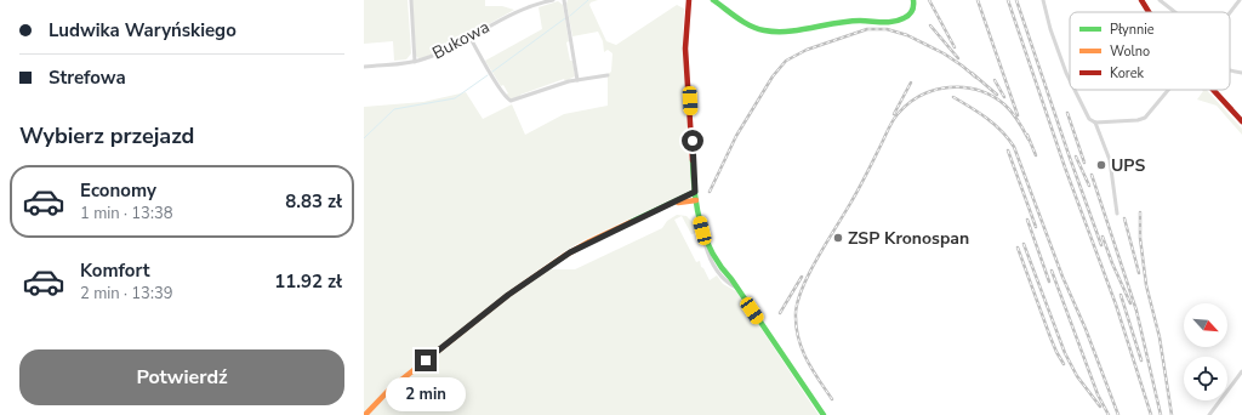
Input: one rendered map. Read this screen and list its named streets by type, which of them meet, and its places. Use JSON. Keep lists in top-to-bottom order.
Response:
{
  "streets": {
    "street": ["Bukowa"]
  },
  "places": ["UPS", "ZSP Kronospan"],
  "legend": ["Płynnie", "Wolno", "Korek"],
  "north": "bottom right",
  "page": {
    "banner": ["Ludwika Waryńskiego", "Strefowa"],
    "heading": "Wybierz przejazd",
    "list": [
      {
        "name": "Economy",
        "note": "1 min · 13:38",
        "value": "8.83 zł"
      },
      {
        "name": "Komfort",
        "note": "2 min · 13:39",
        "value": "11.92 zł"
      }
    ],
    "buttons": "Potwierdź",
    "bubble": "2 min"
  }
}
